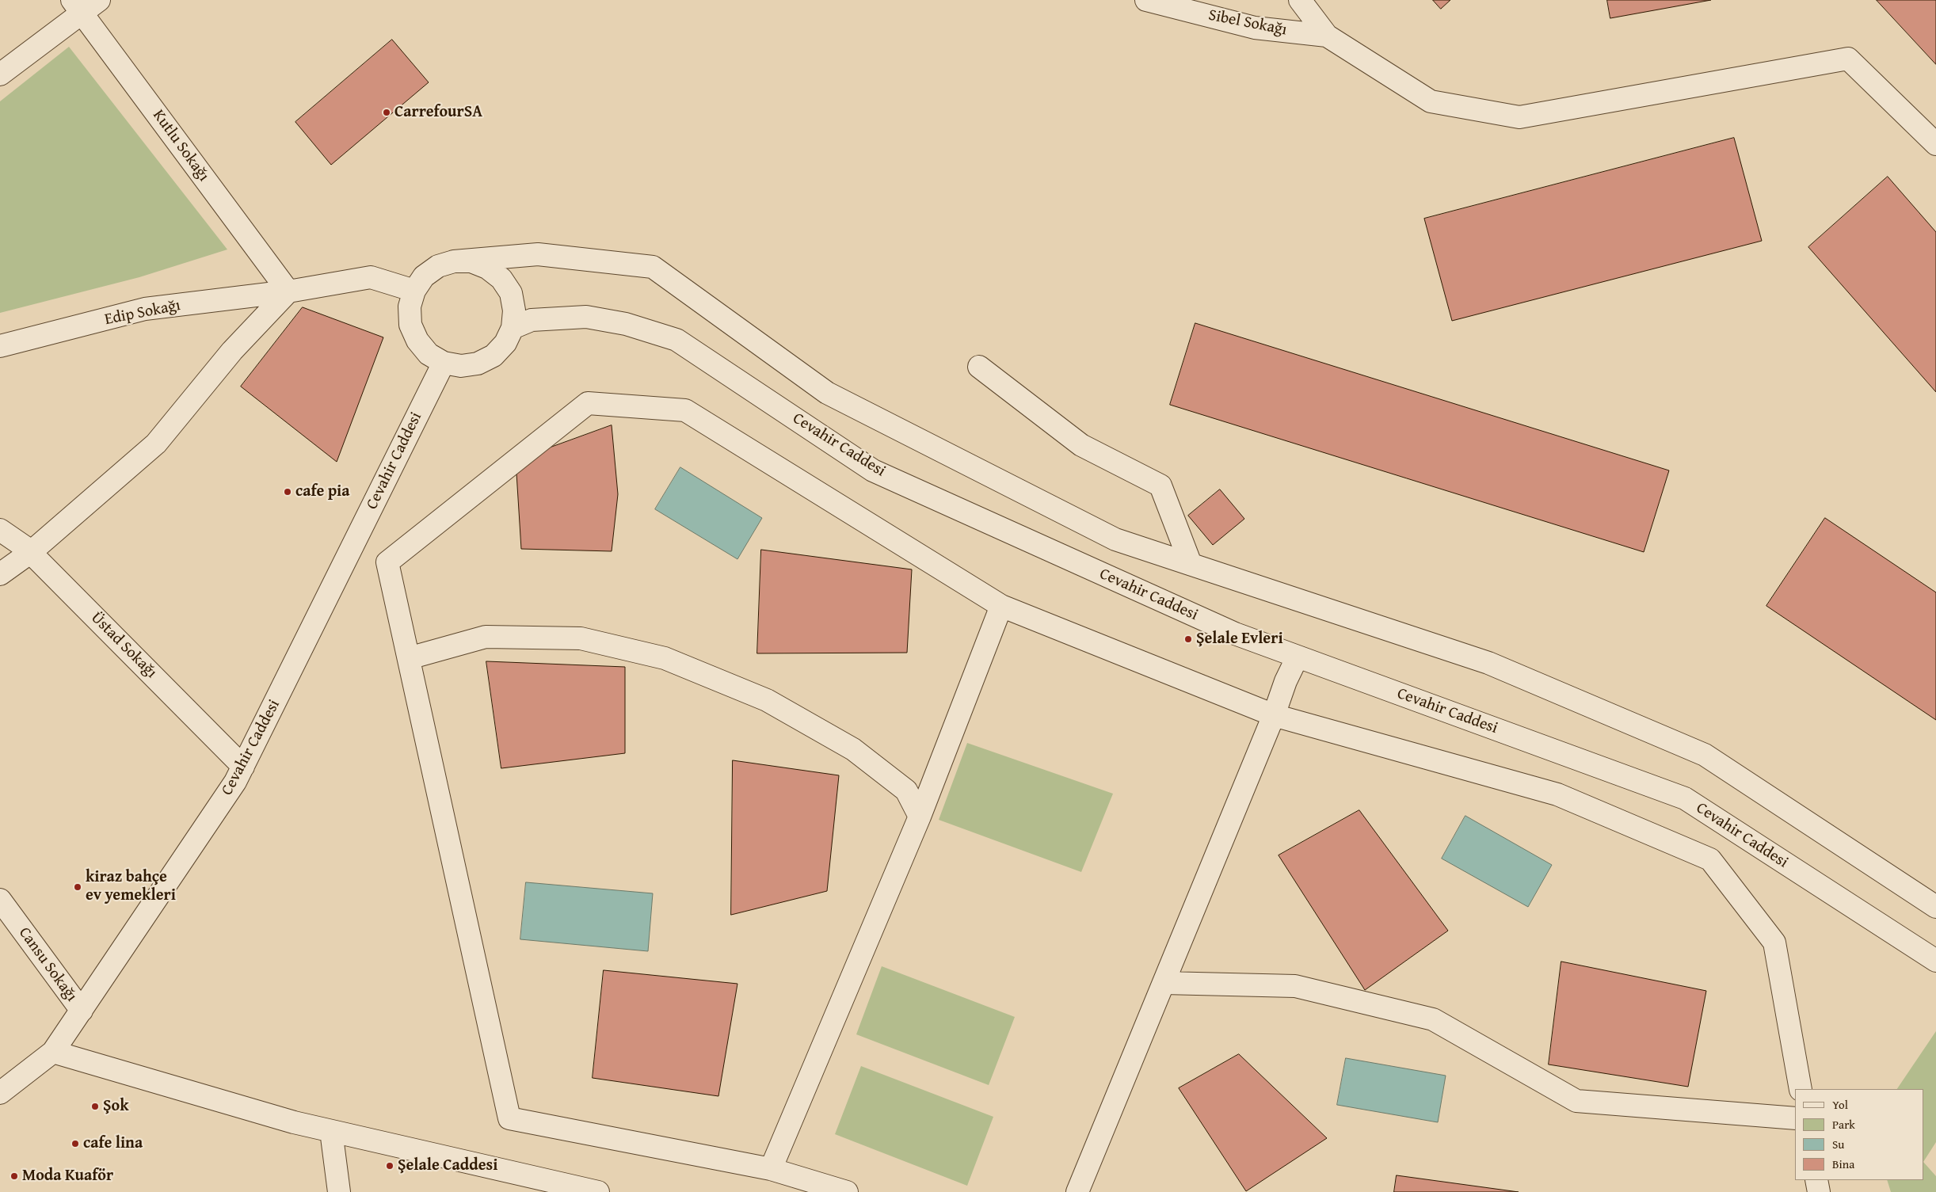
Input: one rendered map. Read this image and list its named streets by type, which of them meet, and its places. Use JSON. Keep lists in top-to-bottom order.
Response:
{
  "streets": {
    "street": [
      "Sibel Sokağı",
      "Kutlu Sokağı",
      "Edip Sokağı",
      "Cevahir Caddesi",
      "Üstad Sokağı",
      "Cansu Sokağı"
    ]
  },
  "crossings": [
    ["Kutlu Sokağı", "Edip Sokağı"],
    ["Edip Sokağı", "Cevahir Caddesi"],
    ["Cevahir Caddesi", "Üstad Sokağı"],
    ["Cevahir Caddesi", "Cansu Sokağı"]
  ],
  "places": [
    "CarrefourSA",
    "cafe pia",
    "Şelale Evleri",
    "kiraz bahçe ev yemekleri",
    "Şok",
    "cafe lina",
    "Şelale Caddesi",
    "Moda Kuaför"
  ],
  "legend": [
    "Yol",
    "Park",
    "Su",
    "Bina"
  ]
}
